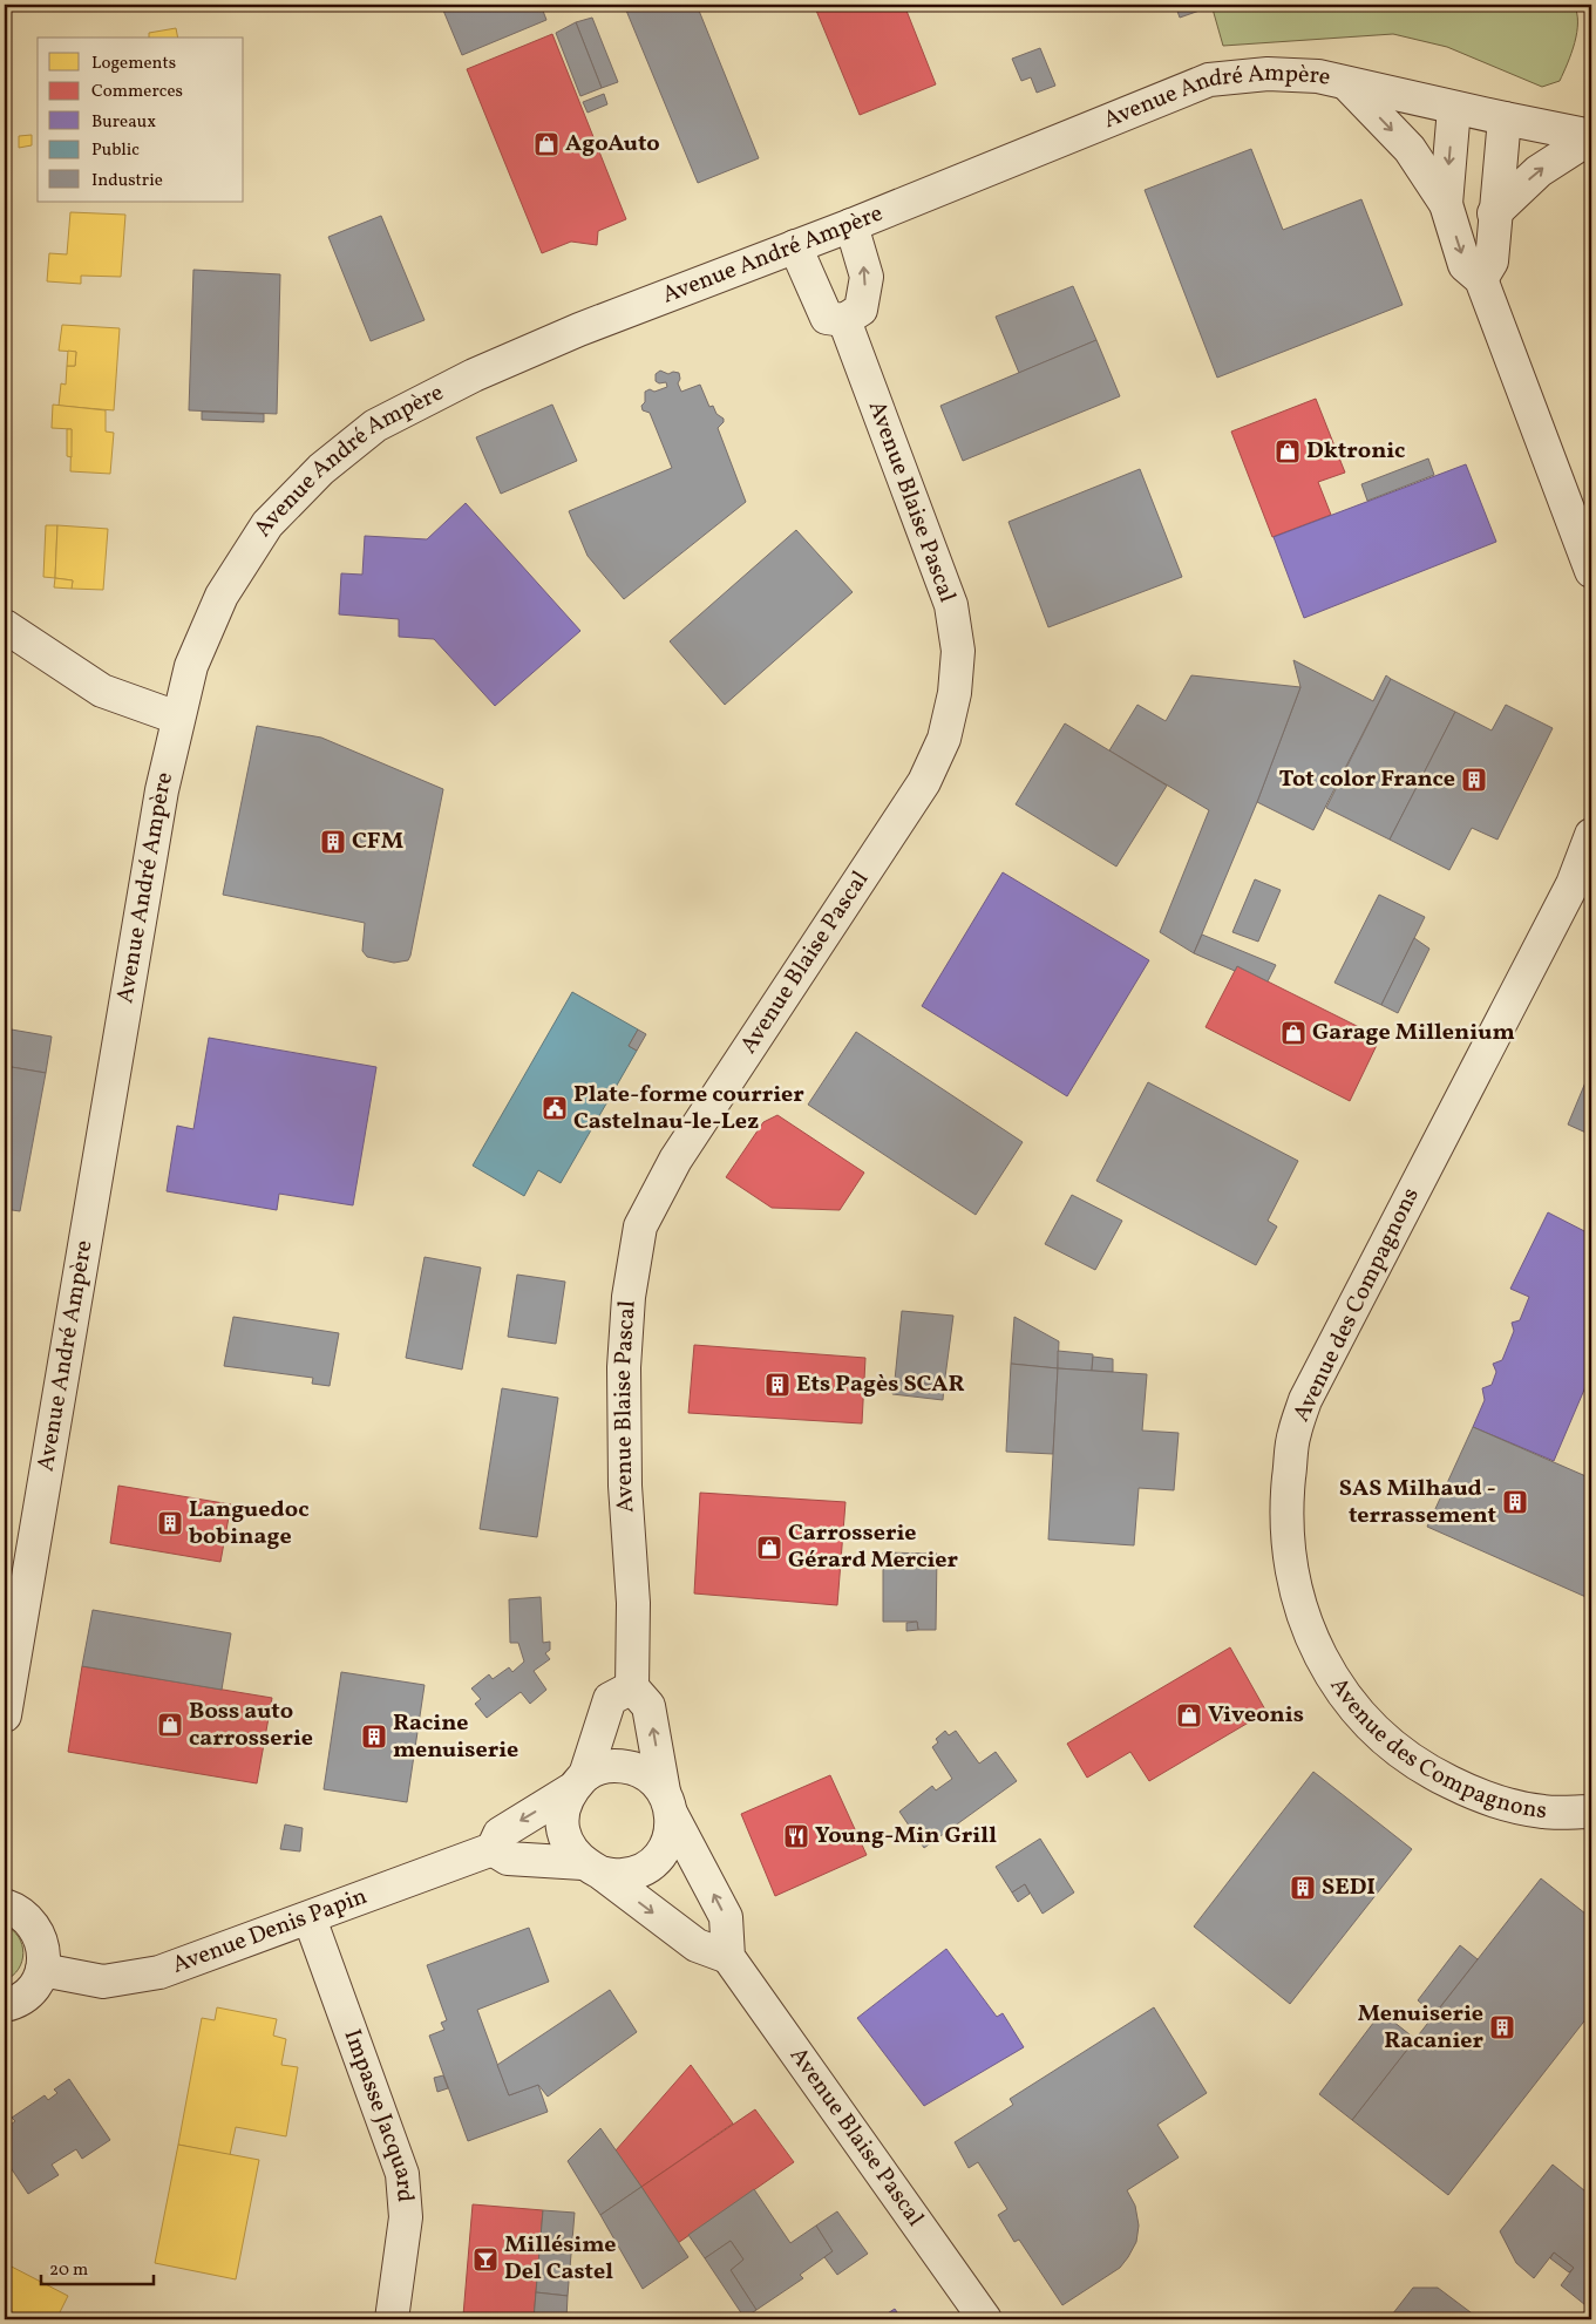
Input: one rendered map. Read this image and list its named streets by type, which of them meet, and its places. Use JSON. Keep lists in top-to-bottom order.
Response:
{
  "streets": {
    "street": [
      "Avenue André Ampère",
      "Avenue Blaise Pascal",
      "Avenue des Compagnons",
      "Avenue Denis Papin",
      "Impasse Jacquard"
    ]
  },
  "crossings": [
    ["Avenue Denis Papin", "Impasse Jacquard"]
  ],
  "places": {
    "shop": [
      "AgoAuto",
      "Dktronic",
      "Garage Millenium",
      "Carrosserie Gérard Mercier",
      "Viveonis",
      "Boss auto carrosserie"
    ],
    "building": [
      "Tot color France",
      "CFM",
      "Ets Pagès SCAR",
      "SAS Milhaud - terrassement",
      "Languedoc bobinage",
      "Racine menuiserie",
      "SEDI",
      "Menuiserie Racanier"
    ],
    "public building": ["Plate-forme courrier Castelnau-le-Lez"],
    "restaurant": ["Young-Min Grill"],
    "bar": ["Millésime Del Castel"]
  },
  "legend": [
    "Logements",
    "Commerces",
    "Bureaux",
    "Public",
    "Industrie"
  ],
  "scale_bar": "20 m"
}
